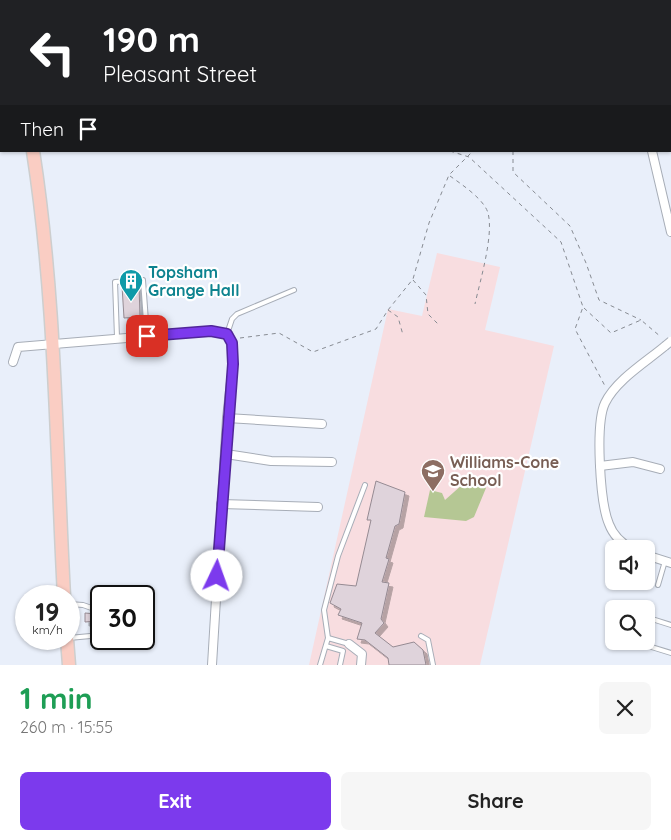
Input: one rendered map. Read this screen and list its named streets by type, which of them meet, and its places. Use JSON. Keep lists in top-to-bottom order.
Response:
{
  "places": {
    "building": ["Topsham Grange Hall"],
    "school or university": ["Williams-Cone School"]
  },
  "page": {
    "turn": ["190 m", "Pleasant Street"],
    "then": "Then",
    "speed": "19 km/h",
    "limit": "30",
    "heading": ["1 min", "260 m · 15:55"],
    "buttons": ["Exit", "Share"]
  }
}
